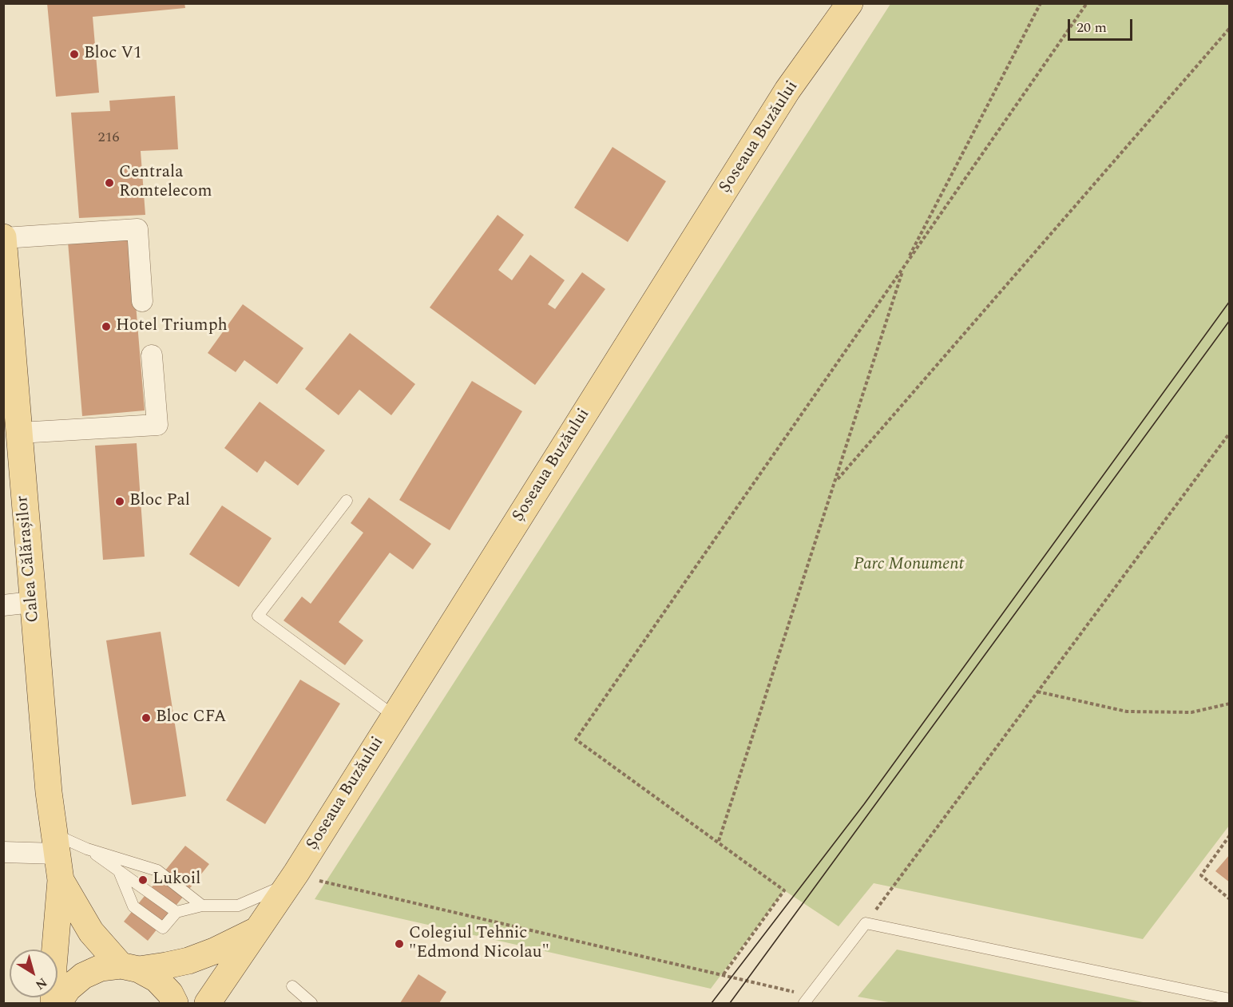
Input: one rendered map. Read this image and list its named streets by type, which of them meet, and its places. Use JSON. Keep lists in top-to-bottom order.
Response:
{
  "streets": {
    "main road": ["Șoseaua Buzăului", "Calea Călărașilor"]
  },
  "crossings": [
    ["Șoseaua Buzăului", "Calea Călărașilor"]
  ],
  "parks": ["Parc Monument"],
  "places": [
    "Bloc V1",
    "Centrala Romtelecom",
    "Hotel Triumph",
    "Bloc Pal",
    "Bloc CFA",
    "Lukoil",
    "Colegiul Tehnic \"Edmond Nicolau\""
  ],
  "house_numbers": ["216"],
  "scale_bar": "20 m",
  "north": "bottom right"
}
